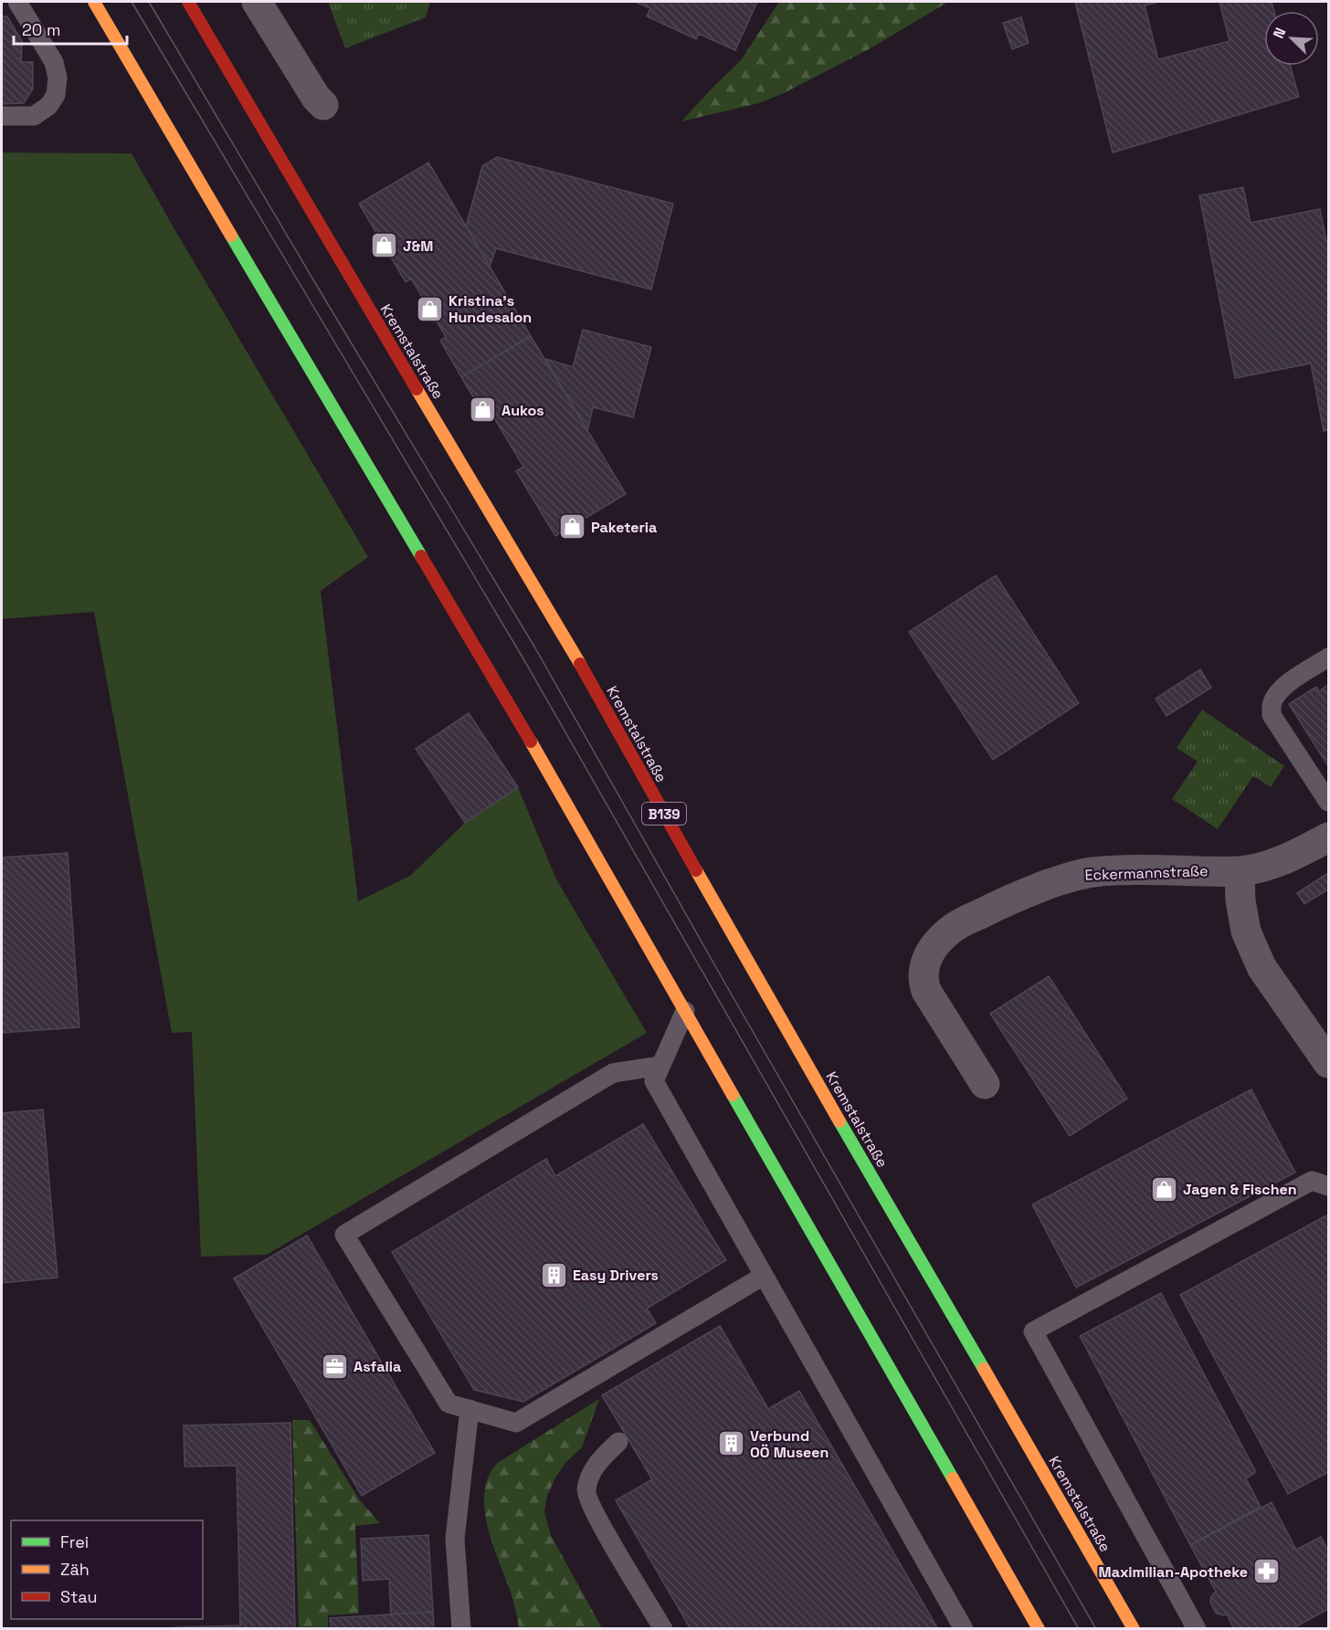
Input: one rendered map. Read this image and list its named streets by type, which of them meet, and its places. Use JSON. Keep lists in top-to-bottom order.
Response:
{
  "streets": {
    "main road": ["Kremstalstraße", "B139"],
    "street": ["Eckermannstraße"]
  },
  "places": {
    "shop": [
      "J&M",
      "Kristina's Hundesalon",
      "Aukos",
      "Paketeria",
      "Jagen & Fischen"
    ],
    "building": ["Easy Drivers", "Verbund OÖ Museen"],
    "office": ["Asfalia"],
    "pharmacy": ["Maximilian-Apotheke"]
  },
  "legend": ["Frei", "Zäh", "Stau"],
  "scale_bar": "20 m",
  "north": "top left"
}
